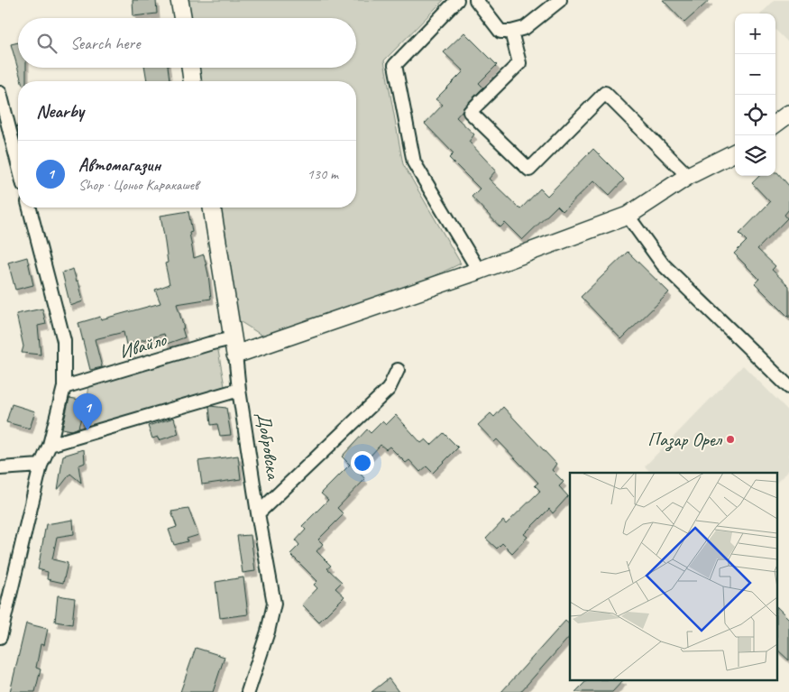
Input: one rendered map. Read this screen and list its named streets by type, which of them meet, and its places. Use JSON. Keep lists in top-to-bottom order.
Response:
{
  "streets": {
    "street": ["Ивайло", "Добровска"]
  },
  "crossings": [
    ["Ивайло", "Добровска"]
  ],
  "places": ["Пазар Орел"],
  "page": {
    "map_buttons": ["+", "−"],
    "search": "Search here",
    "heading": "Nearby",
    "list": [
      {
        "mark": "1",
        "name": "Автомагазин",
        "note": "Shop · Цоньо Каракашев",
        "value": "130 m"
      }
    ],
    "pins": "1"
  }
}
